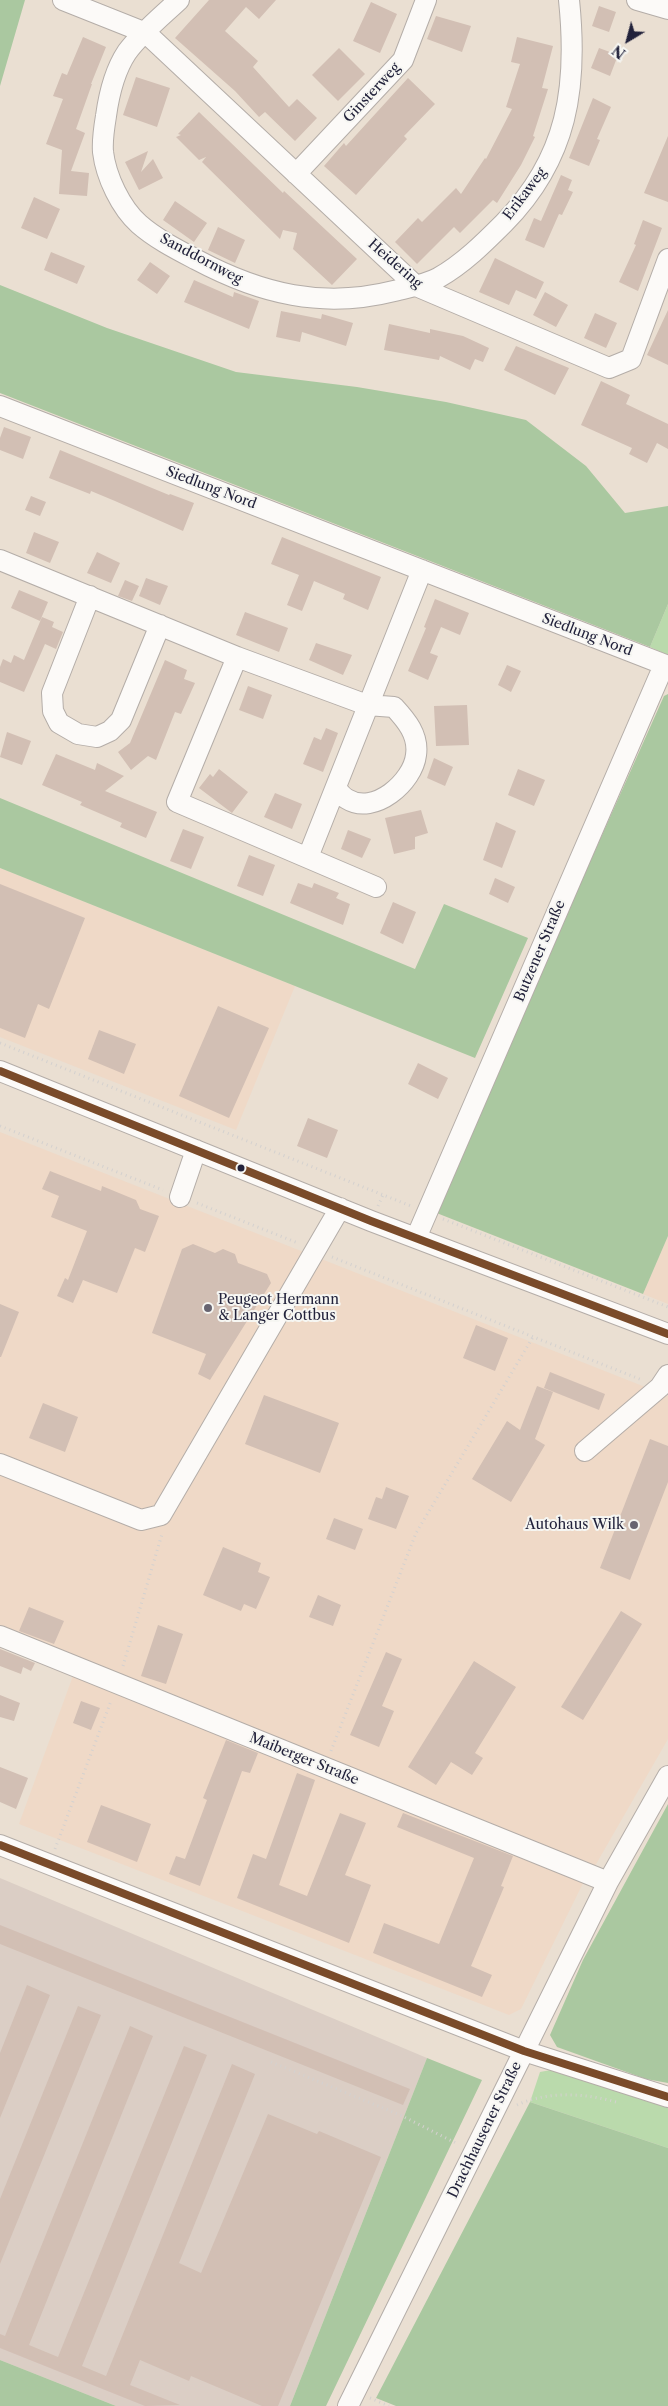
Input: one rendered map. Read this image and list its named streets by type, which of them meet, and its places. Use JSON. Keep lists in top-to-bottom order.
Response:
{
  "streets": {
    "street": [
      "Ginsterweg",
      "Erikaweg",
      "Sanddornweg",
      "Heidering",
      "Siedlung Nord",
      "Butzener Straße",
      "Maiberger Straße",
      "Drachhausener Straße"
    ]
  },
  "crossings": [
    ["Ginsterweg", "Heidering"],
    ["Erikaweg", "Sanddornweg"],
    ["Erikaweg", "Heidering"],
    ["Sanddornweg", "Heidering"],
    ["Siedlung Nord", "Butzener Straße"],
    ["Maiberger Straße", "Drachhausener Straße"]
  ],
  "places": ["Peugeot Hermann & Langer Cottbus", "Autohaus Wilk"],
  "north": "bottom left"
}
